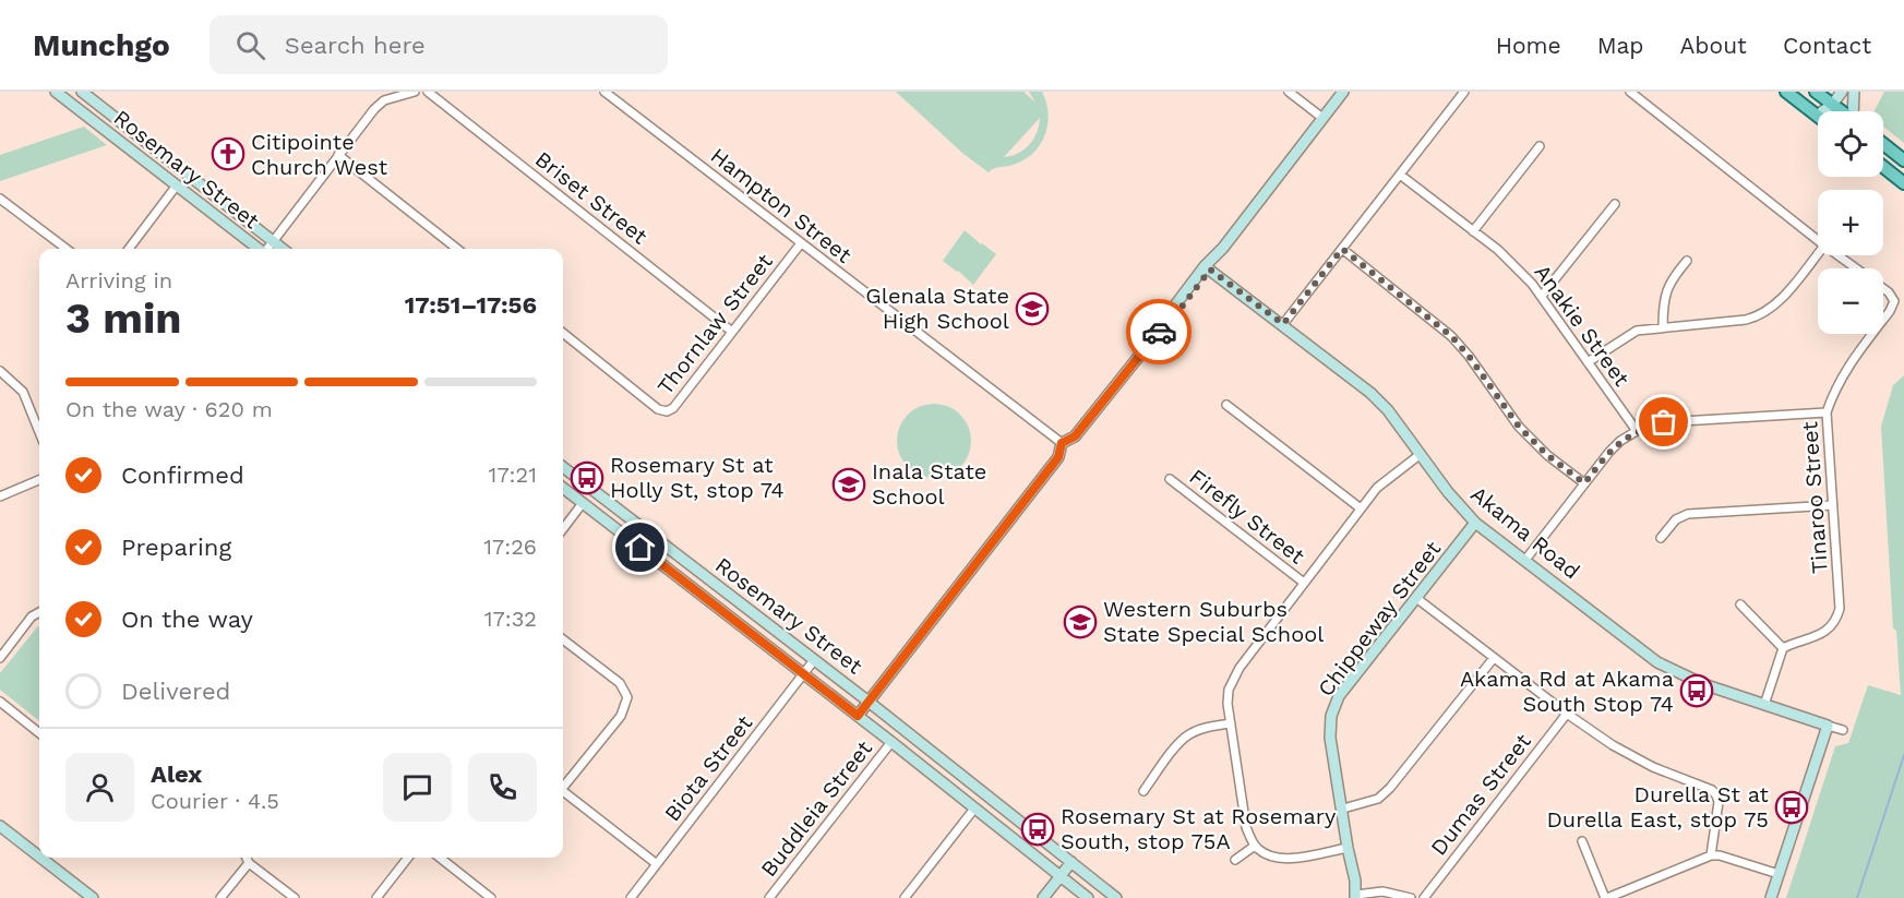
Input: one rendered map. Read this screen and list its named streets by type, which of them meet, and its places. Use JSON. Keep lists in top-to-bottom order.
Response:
{
  "streets": {
    "street": [
      "Rosemary Street",
      "Briset Street",
      "Hampton Street",
      "Thornlaw Street",
      "Anakie Street",
      "Tinaroo Street",
      "Firefly Street",
      "Akama Road",
      "Chippeway Street",
      "Biota Street",
      "Dumas Street",
      "Buddleia Street"
    ]
  },
  "crossings": [
    ["Rosemary Street", "Biota Street"],
    ["Rosemary Street", "Buddleia Street"],
    ["Briset Street", "Thornlaw Street"],
    ["Hampton Street", "Thornlaw Street"],
    ["Akama Road", "Chippeway Street"]
  ],
  "places": {
    "church": ["Citipointe Church West"],
    "school or university": ["Glenala State High School", "Inala State School", "Western Suburbs State Special School"],
    "bus stop": [
      "Rosemary St at Holly St, stop 74",
      "Akama Rd at Akama South Stop 74",
      "Durella St at Durella East, stop 75",
      "Rosemary St at Rosemary South, stop 75A"
    ]
  },
  "page": {
    "header": "Munchgo",
    "search": "Search here",
    "nav": [
      "Home",
      "Map",
      "About",
      "Contact"
    ],
    "map_buttons": ["+", "−"],
    "heading": ["3 min", "Arriving in", "17:51–17:56"],
    "panel": ["Alex", "Courier · 4.5"],
    "bar": "On the way · 620 m",
    "list": [
      ["Confirmed", "17:21"],
      ["Preparing", "17:26"],
      ["On the way", "17:32"],
      "Delivered"
    ]
  }
}
